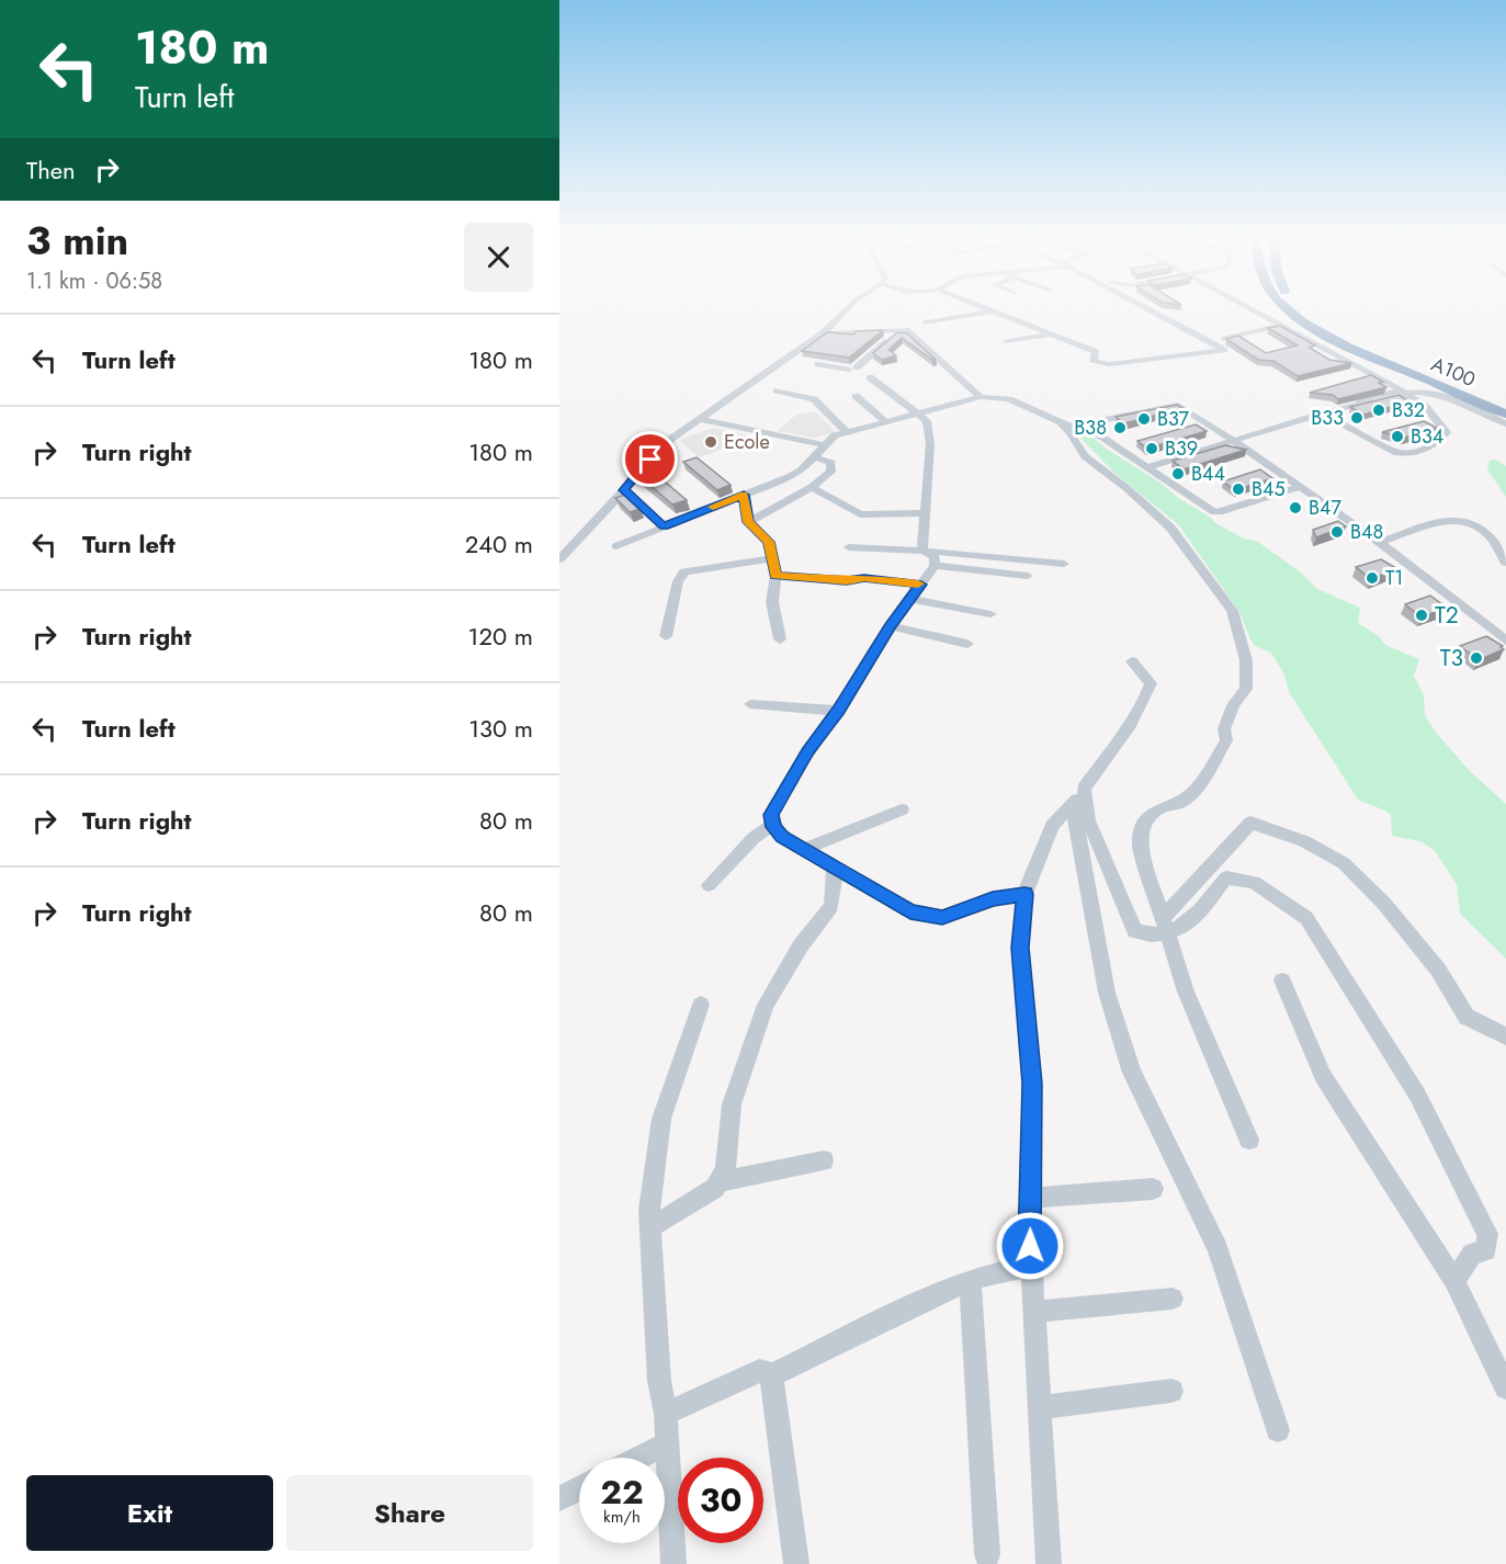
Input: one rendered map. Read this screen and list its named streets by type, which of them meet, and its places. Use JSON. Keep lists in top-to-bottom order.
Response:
{
  "streets": {
    "highway": ["A100"]
  },
  "places": [
    "B32",
    "B33",
    "B37",
    "B38",
    "B34",
    "Ecole",
    "B39",
    "B44",
    "B45",
    "B47",
    "B48",
    "T1",
    "T2",
    "T3"
  ],
  "page": {
    "turn": ["180 m", "Turn left"],
    "then": "Then",
    "heading": ["3 min", "1.1 km · 06:58"],
    "list": [
      {
        "name": "Turn left",
        "value": "180 m"
      },
      {
        "name": "Turn right",
        "value": "180 m"
      },
      {
        "name": "Turn left",
        "value": "240 m"
      },
      {
        "name": "Turn right",
        "value": "120 m"
      },
      {
        "name": "Turn left",
        "value": "130 m"
      },
      {
        "name": "Turn right",
        "value": "80 m"
      },
      {
        "name": "Turn right",
        "value": "80 m"
      }
    ],
    "speed": "22 km/h",
    "limit": "30",
    "buttons": ["Exit", "Share"]
  }
}
